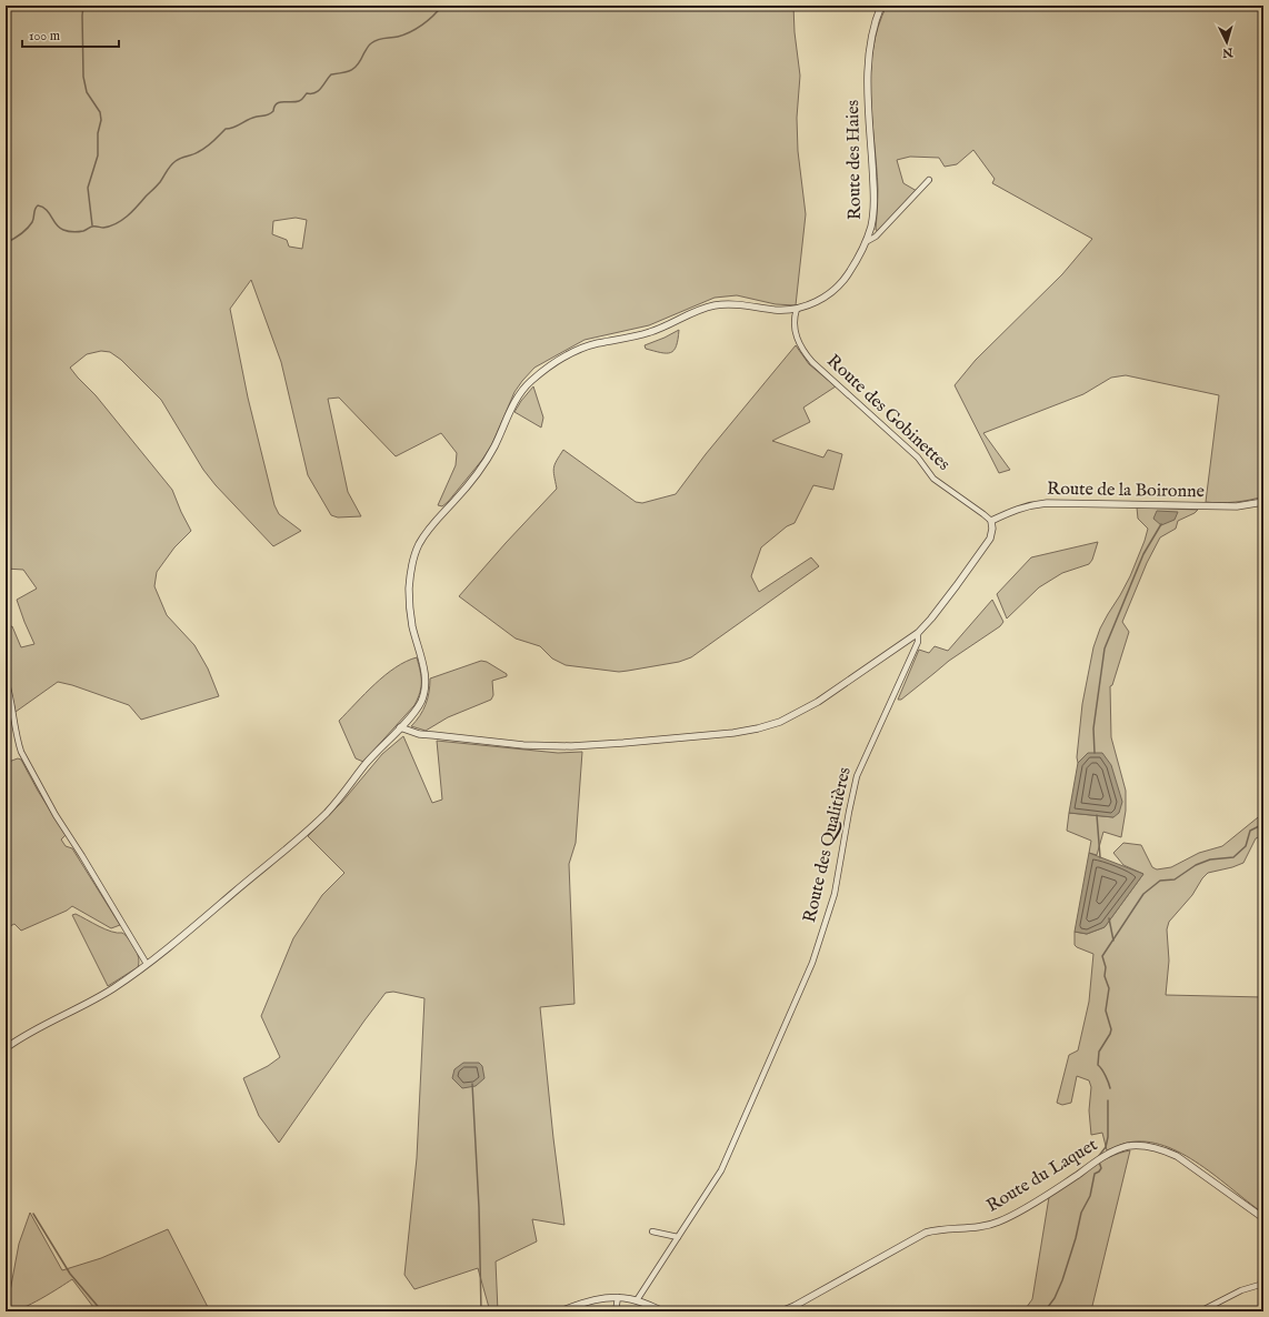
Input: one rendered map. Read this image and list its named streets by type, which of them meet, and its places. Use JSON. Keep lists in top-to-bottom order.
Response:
{
  "streets": {
    "street": [
      "Route des Haies",
      "Route des Gobinettes",
      "Route de la Boironne",
      "Route des Qualitières",
      "Route du Laquet"
    ]
  },
  "crossings": [
    ["Route des Haies", "Route des Gobinettes"],
    ["Route des Gobinettes", "Route de la Boironne"],
    ["Route des Gobinettes", "Route des Qualitières"],
    ["Route de la Boironne", "Route des Qualitières"]
  ],
  "scale_bar": "100 m",
  "north": "bottom"
}
